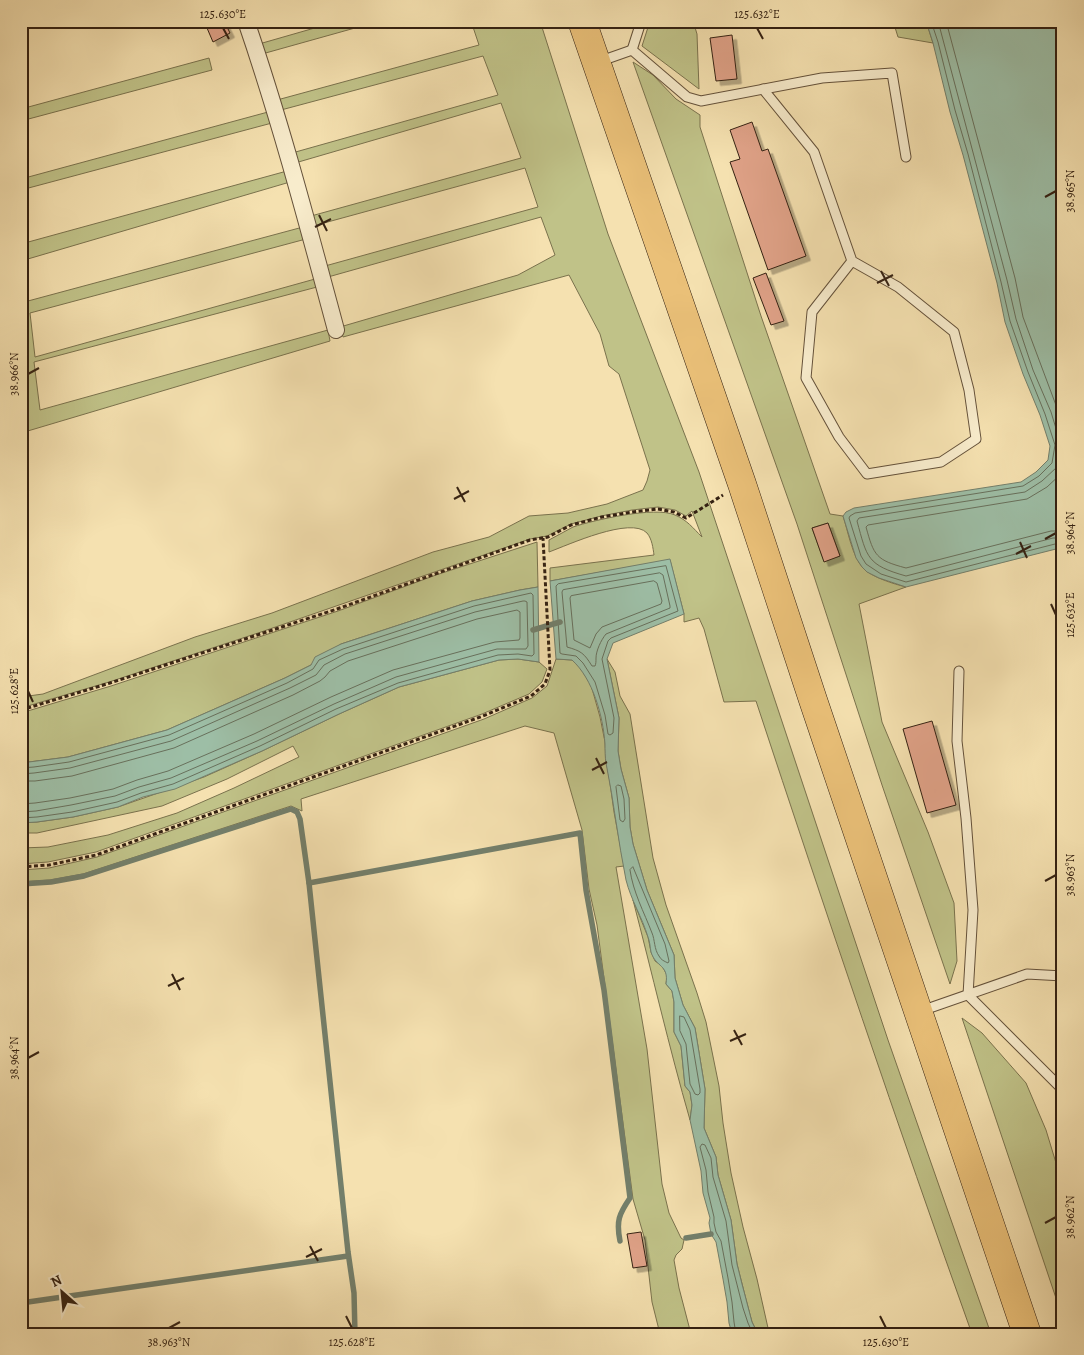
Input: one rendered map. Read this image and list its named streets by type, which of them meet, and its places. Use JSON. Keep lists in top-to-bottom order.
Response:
{
  "north": "top left",
  "coordinates": [
    "125.630°E",
    "125.632°E",
    "38.965°N",
    "38.966°N",
    "38.964°N",
    "125.628°E",
    "38.963°N",
    "38.962°N"
  ]
}
